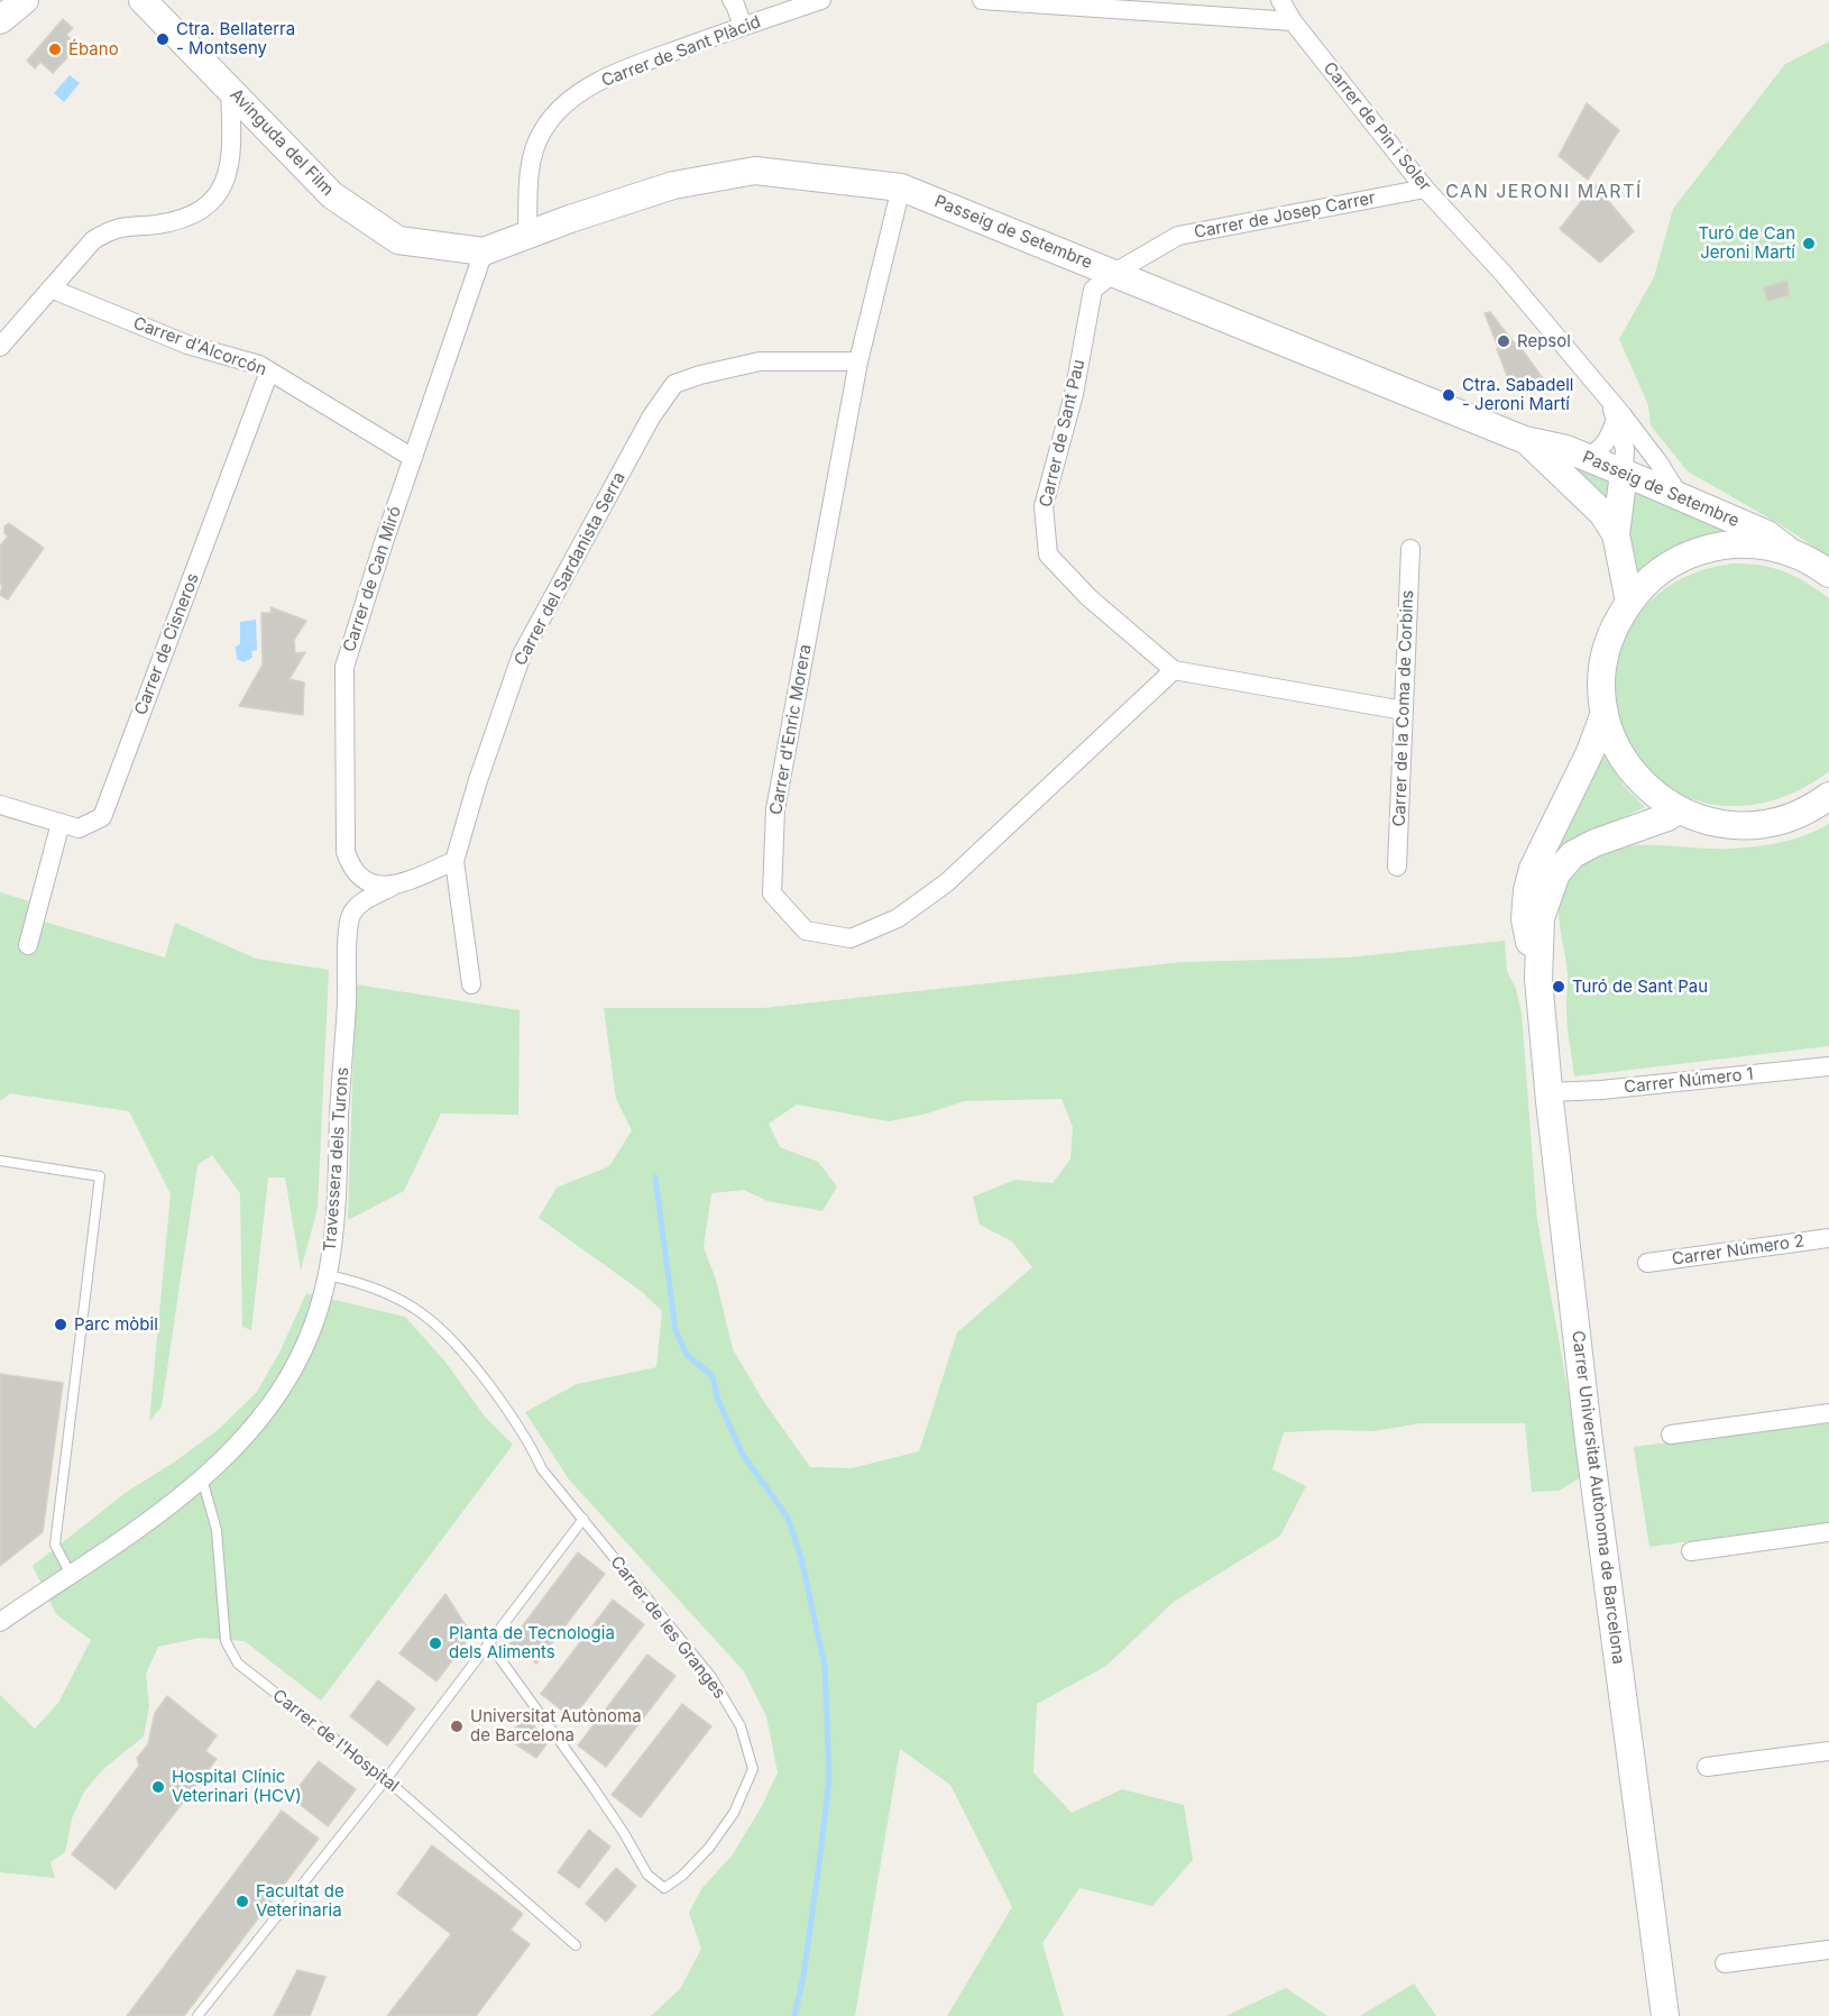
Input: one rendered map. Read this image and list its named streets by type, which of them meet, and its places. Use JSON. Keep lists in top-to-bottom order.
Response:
{
  "streets": {
    "street": [
      "Carrer de Sant Plàcid",
      "Carrer de Pin i Soler",
      "Avinguda del Film",
      "Carrer de Josep Carrer",
      "Passeig de Setembre",
      "Carrer d'Alcorcón",
      "Carrer de Sant Pau",
      "Carrer del Sardanista Serra",
      "Carrer de Can Miró",
      "Carrer de Cisneros",
      "Carrer de la Coma de Corbins",
      "Carrer d'Enric Morera",
      "Carrer Número 1",
      "Travessera dels Turons",
      "Carrer Número 2",
      "Carrer Universitat Autònoma de Barcelona"
    ],
    "lane": ["Carrer de les Granges", "Carrer de l'Hospital"]
  },
  "crossings": [
    ["Carrer de Sant Plàcid", "Passeig de Setembre"],
    ["Carrer de Pin i Soler", "Carrer de Josep Carrer"],
    ["Carrer de Pin i Soler", "Passeig de Setembre"],
    ["Avinguda del Film", "Passeig de Setembre"],
    ["Avinguda del Film", "Carrer de Can Miró"],
    ["Carrer de Josep Carrer", "Passeig de Setembre"],
    ["Carrer de Josep Carrer", "Carrer de Sant Pau"],
    ["Passeig de Setembre", "Carrer de Sant Pau"],
    ["Passeig de Setembre", "Carrer de Can Miró"],
    ["Passeig de Setembre", "Carrer d'Enric Morera"],
    ["Carrer d'Alcorcón", "Carrer de Can Miró"],
    ["Carrer d'Alcorcón", "Carrer de Cisneros"],
    ["Carrer de Sant Pau", "Carrer d'Enric Morera"],
    ["Carrer del Sardanista Serra", "Carrer de Can Miró"],
    ["Carrer del Sardanista Serra", "Carrer d'Enric Morera"],
    ["Carrer de Can Miró", "Travessera dels Turons"],
    ["Carrer Número 1", "Carrer Universitat Autònoma de Barcelona"],
    ["Travessera dels Turons", "Carrer de les Granges"],
    ["Travessera dels Turons", "Carrer de l'Hospital"]
  ],
  "districts": ["CAN JERONI MARTÍ"],
  "places": [
    "Ctra. Bellaterra - Montseny",
    "Ébano",
    "Turó de Can Jeroni Martí",
    "Repsol",
    "Ctra. Sabadell - Jeroni Martí",
    "Turó de Sant Pau",
    "Parc mòbil",
    "Planta de Tecnologia dels Aliments",
    "Universitat Autònoma de Barcelona",
    "Hospital Clínic Veterinari (HCV)",
    "Facultat de Veterinaria"
  ]
}
